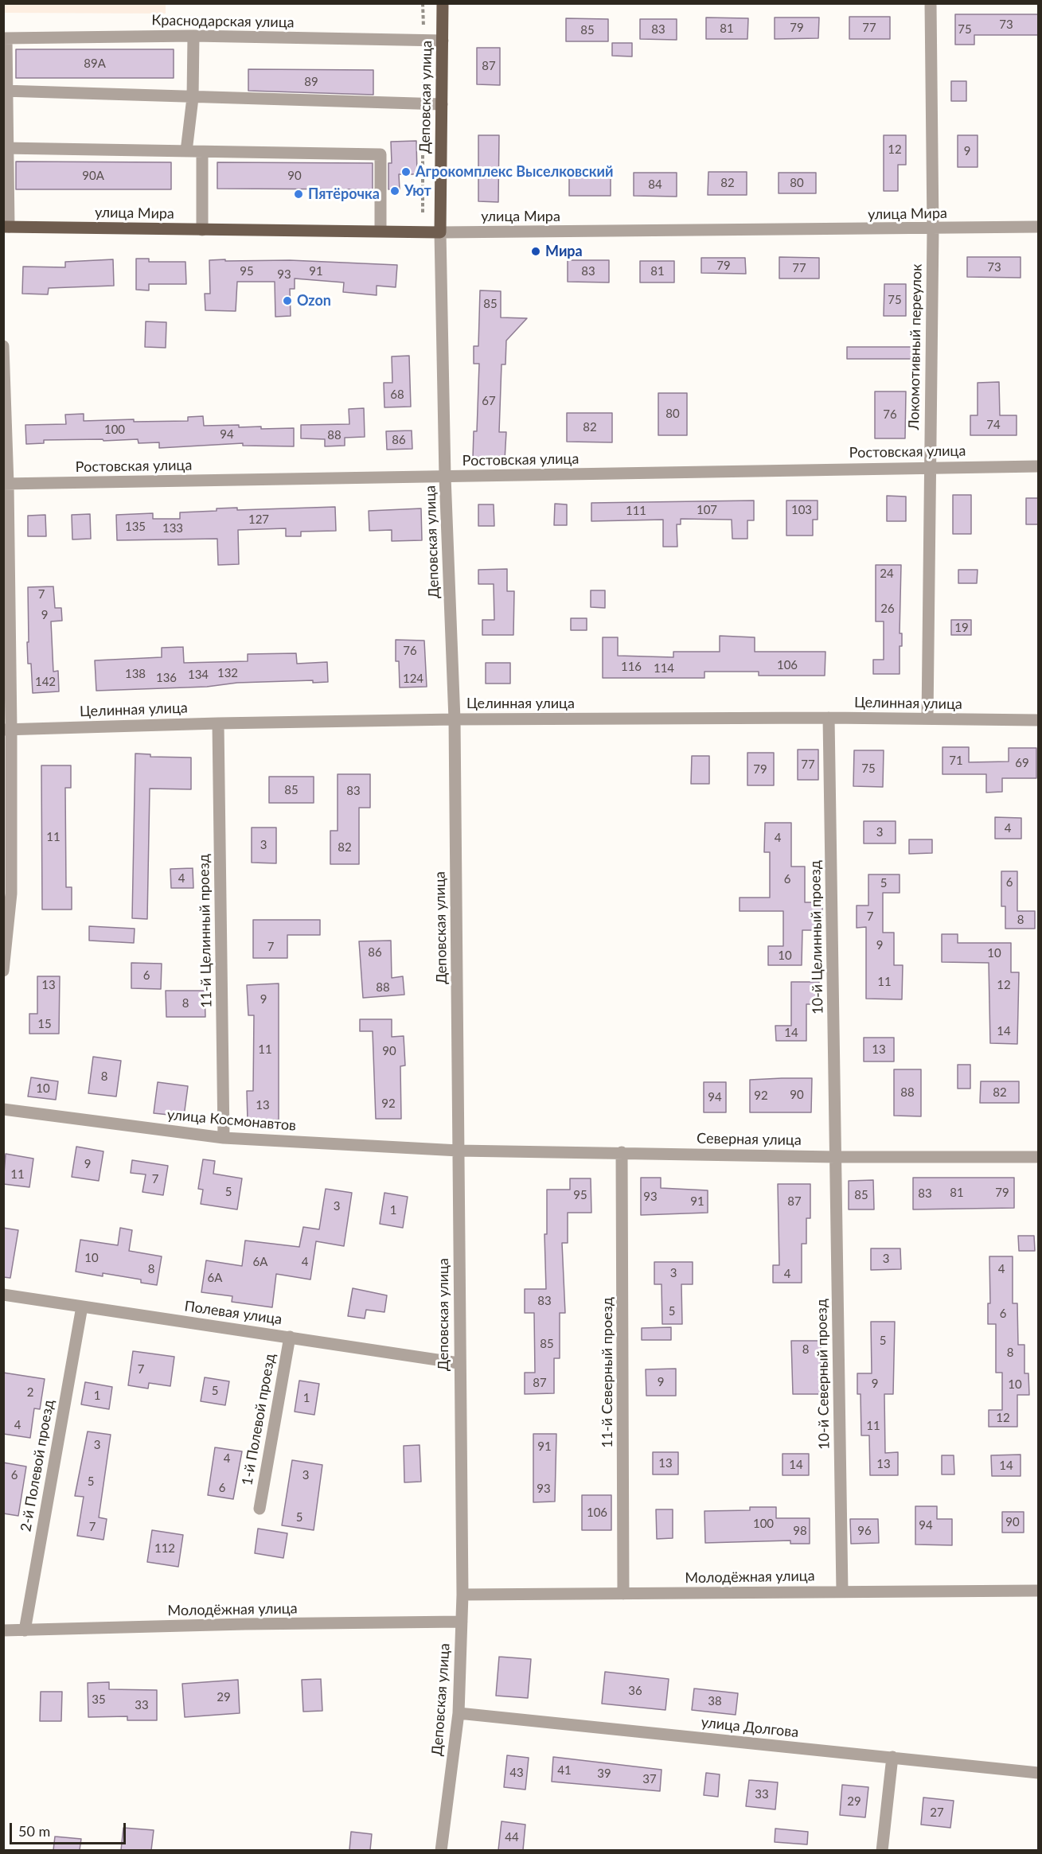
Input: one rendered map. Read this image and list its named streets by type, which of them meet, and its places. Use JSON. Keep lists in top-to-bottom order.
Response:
{
  "streets": {
    "main road": ["Деповская улица", "улица Мира"],
    "street": [
      "Краснодарская улица",
      "Локомотивный переулок",
      "Ростовская улица",
      "Целинная улица",
      "11-й Целинный проезд",
      "10-й Целинный проезд",
      "улица Космонавтов",
      "Северная улица",
      "Полевая улица",
      "11-й Северный проезд",
      "10-й Северный проезд",
      "1-й Полевой проезд",
      "2-й Полевой проезд",
      "Молодёжная улица",
      "улица Долгова"
    ]
  },
  "crossings": [
    ["Краснодарская улица", "Деповская улица"],
    ["Деповская улица", "улица Мира"],
    ["Деповская улица", "Ростовская улица"],
    ["Деповская улица", "Целинная улица"],
    ["Деповская улица", "улица Космонавтов"],
    ["Деповская улица", "Северная улица"],
    ["Деповская улица", "Полевая улица"],
    ["Деповская улица", "Молодёжная улица"],
    ["Деповская улица", "улица Долгова"],
    ["улица Мира", "Локомотивный переулок"],
    ["Локомотивный переулок", "Ростовская улица"],
    ["Локомотивный переулок", "Целинная улица"],
    ["Целинная улица", "11-й Целинный проезд"],
    ["Целинная улица", "10-й Целинный проезд"],
    ["11-й Целинный проезд", "улица Космонавтов"],
    ["10-й Целинный проезд", "Северная улица"],
    ["10-й Целинный проезд", "10-й Северный проезд"],
    ["улица Космонавтов", "Северная улица"],
    ["Северная улица", "11-й Северный проезд"],
    ["Северная улица", "10-й Северный проезд"],
    ["Полевая улица", "1-й Полевой проезд"],
    ["Полевая улица", "2-й Полевой проезд"],
    ["11-й Северный проезд", "Молодёжная улица"],
    ["10-й Северный проезд", "Молодёжная улица"],
    ["2-й Полевой проезд", "Молодёжная улица"]
  ],
  "places": [
    "Агрокомплекс Выселковский",
    "Уют",
    "Пятёрочка",
    "Мира",
    "Ozon"
  ],
  "house_numbers": [
    "73",
    "79",
    "77",
    "81",
    "83",
    "75",
    "85",
    "89А",
    "87",
    "89",
    "12",
    "9",
    "90А",
    "90",
    "82",
    "80",
    "84",
    "79",
    "73",
    "77",
    "95",
    "91",
    "83",
    "81",
    "93",
    "75",
    "85",
    "68",
    "67",
    "80",
    "76",
    "74",
    "82",
    "100",
    "94",
    "88",
    "86",
    "107",
    "103",
    "111",
    "127",
    "135",
    "133",
    "24",
    "7",
    "26",
    "9",
    "19",
    "76",
    "106",
    "116",
    "114",
    "132",
    "138",
    "134",
    "136",
    "124",
    "142",
    "71",
    "69",
    "77",
    "75",
    "79",
    "85",
    "83",
    "4",
    "3",
    "11",
    "4",
    "3",
    "82",
    "4",
    "6",
    "6",
    "5",
    "7",
    "8",
    "9",
    "7",
    "86",
    "10",
    "10",
    "6",
    "11",
    "13",
    "12",
    "88",
    "9",
    "8",
    "15",
    "14",
    "14",
    "11",
    "13",
    "90",
    "8",
    "10",
    "88",
    "82",
    "90",
    "92",
    "94",
    "92",
    "13",
    "9",
    "11",
    "7",
    "5",
    "81",
    "79",
    "83",
    "95",
    "85",
    "93",
    "91",
    "87",
    "3",
    "1",
    "10",
    "3",
    "6А",
    "4",
    "8",
    "4",
    "3",
    "4",
    "6А",
    "83",
    "5",
    "6",
    "5",
    "85",
    "8",
    "8",
    "7",
    "9",
    "87",
    "9",
    "10",
    "5",
    "2",
    "1",
    "1",
    "12",
    "4",
    "11",
    "3",
    "91",
    "4",
    "13",
    "13",
    "14",
    "14",
    "6",
    "3",
    "5",
    "6",
    "93",
    "106",
    "5",
    "90",
    "100",
    "94",
    "7",
    "98",
    "96",
    "112",
    "36",
    "29",
    "35",
    "38",
    "33",
    "41",
    "43",
    "39",
    "37",
    "33",
    "29",
    "27",
    "44"
  ],
  "scale_bar": "50 m"
}
